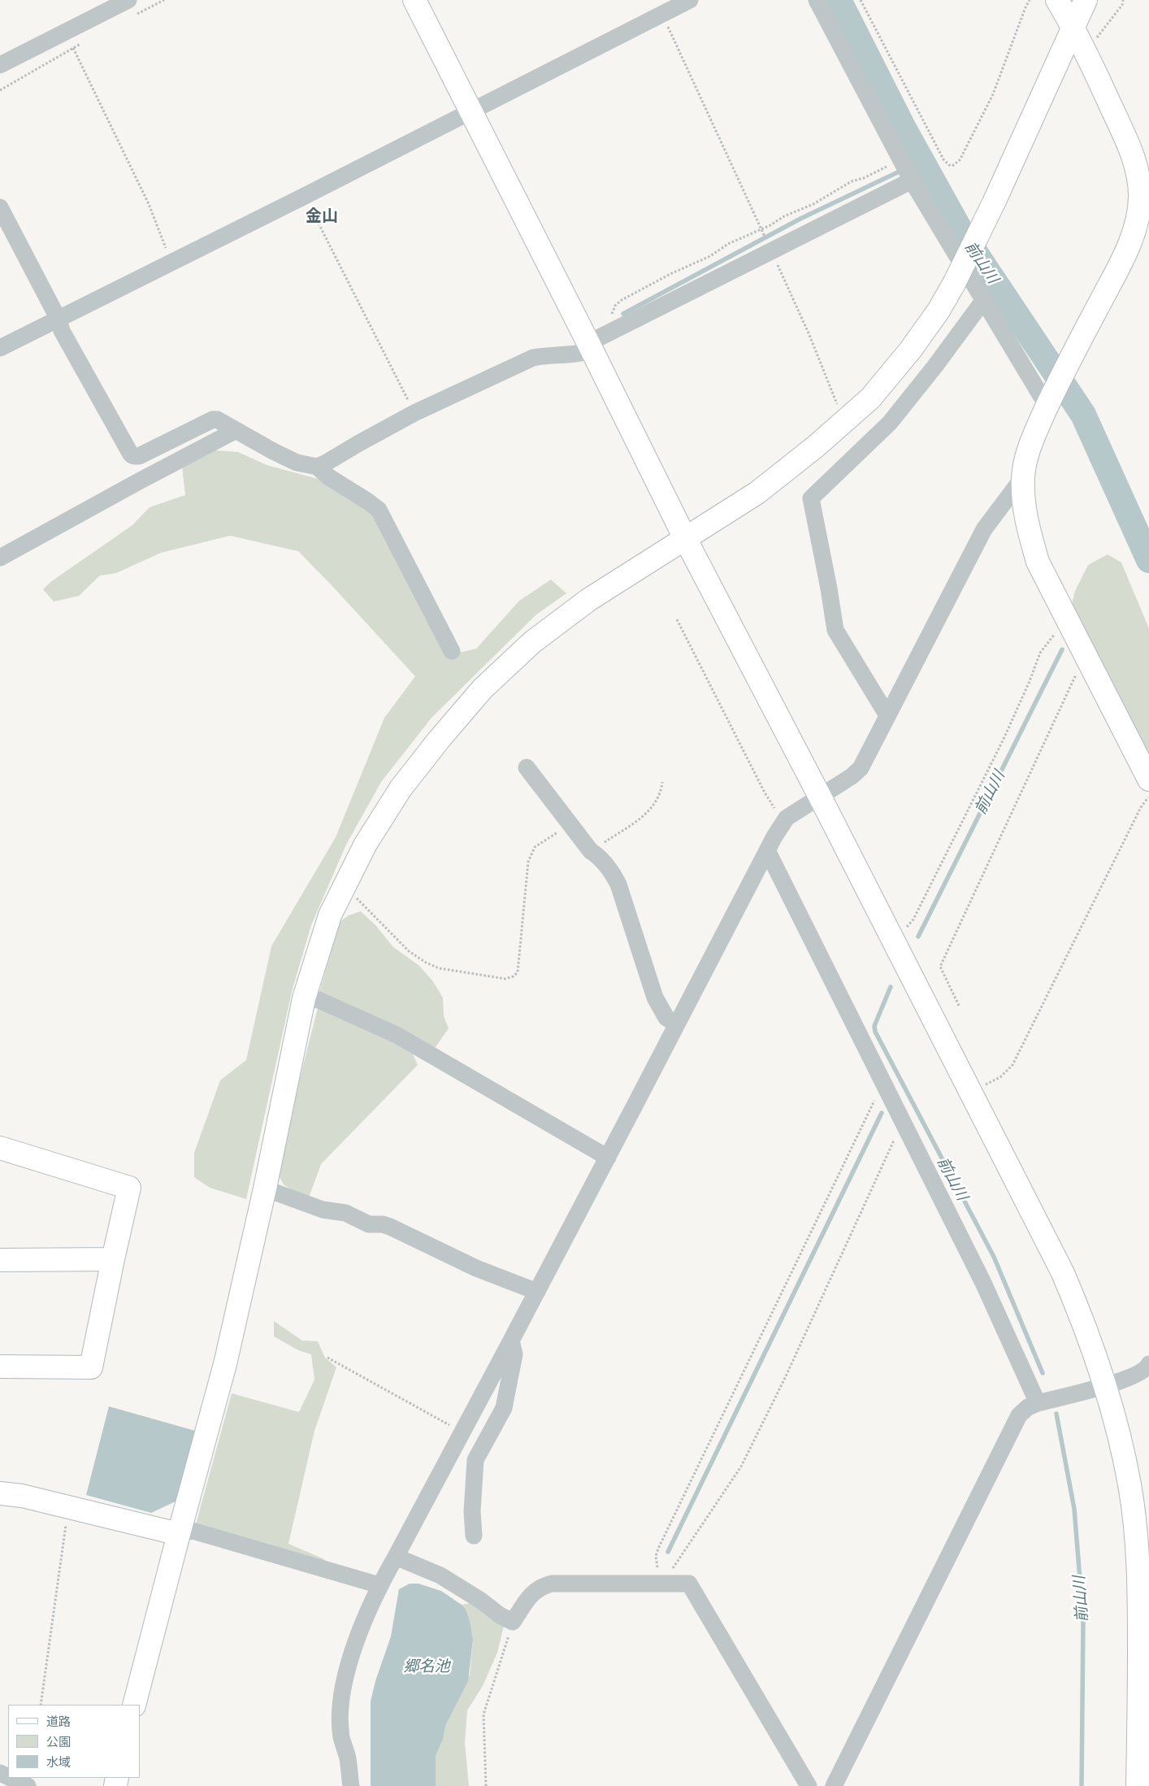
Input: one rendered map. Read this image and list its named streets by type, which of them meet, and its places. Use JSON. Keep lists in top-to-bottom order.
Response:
{
  "districts": ["金山"],
  "water": ["前山川", "郷名池"],
  "legend": ["道路", "公園", "水域"]
}
